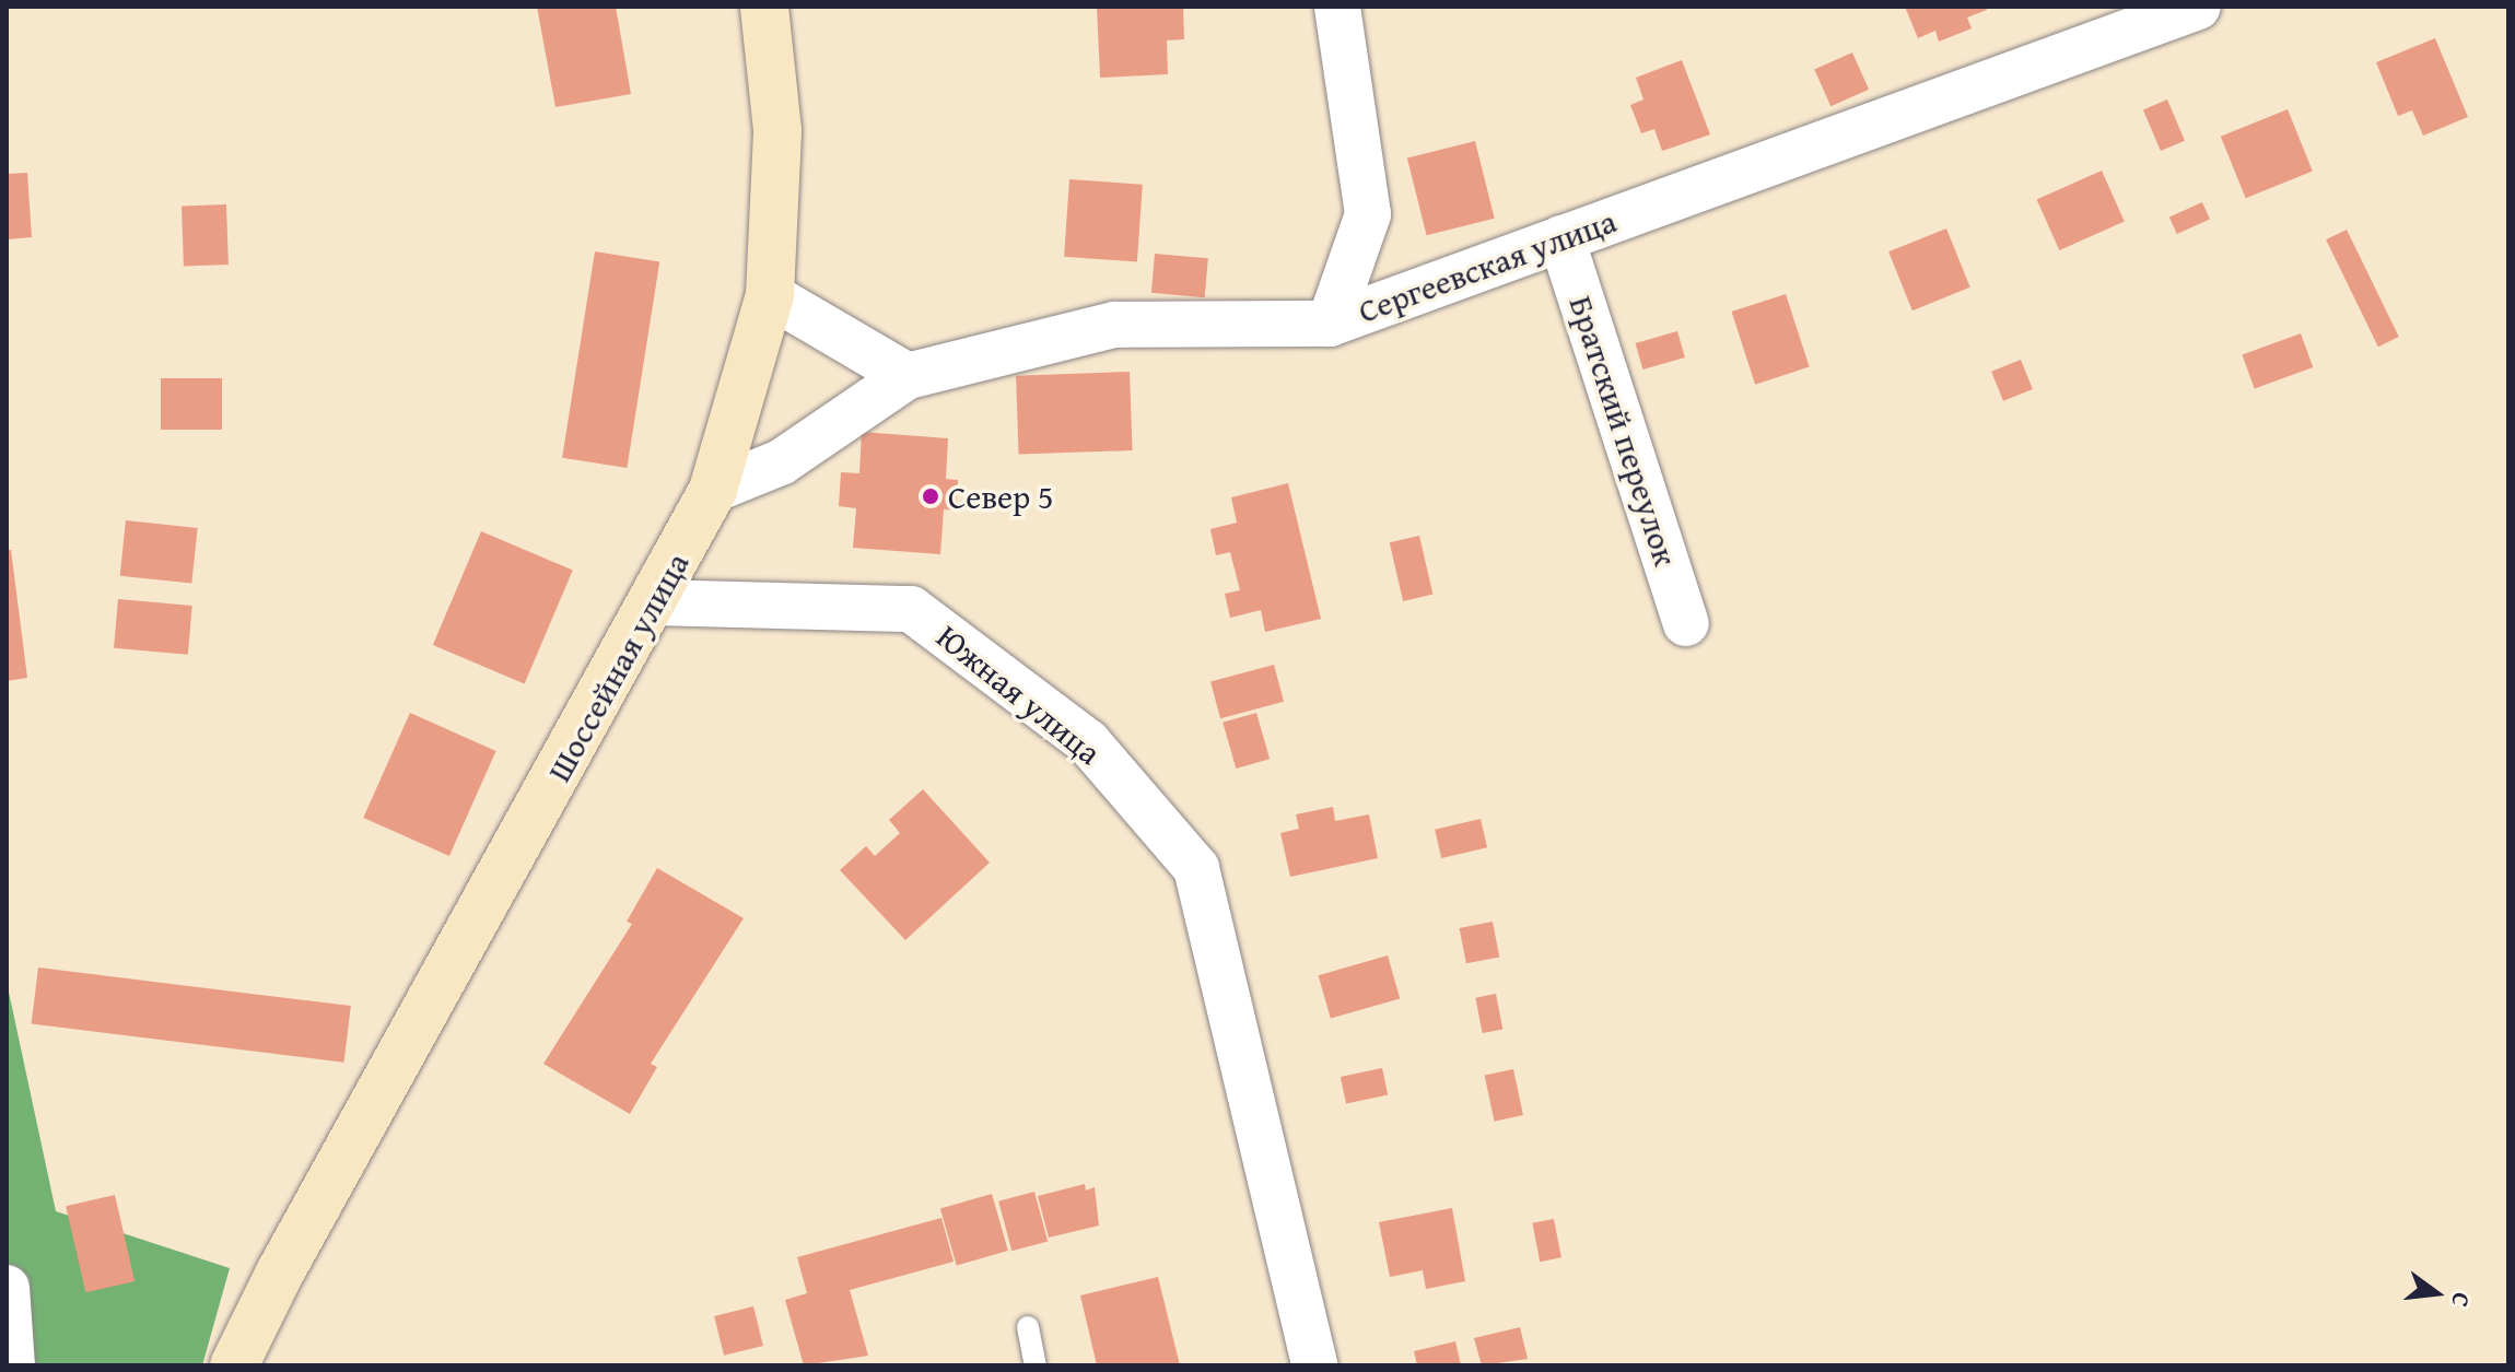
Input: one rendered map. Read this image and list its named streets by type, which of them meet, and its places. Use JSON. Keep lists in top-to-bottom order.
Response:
{
  "streets": {
    "main road": ["Шоссейная улица"],
    "street": ["Сергеевская улица", "Братский переулок", "Южная улица"]
  },
  "crossings": [
    ["Сергеевская улица", "Братский переулок"],
    ["Шоссейная улица", "Южная улица"]
  ],
  "places": ["Север 5"],
  "north": "right"
}
